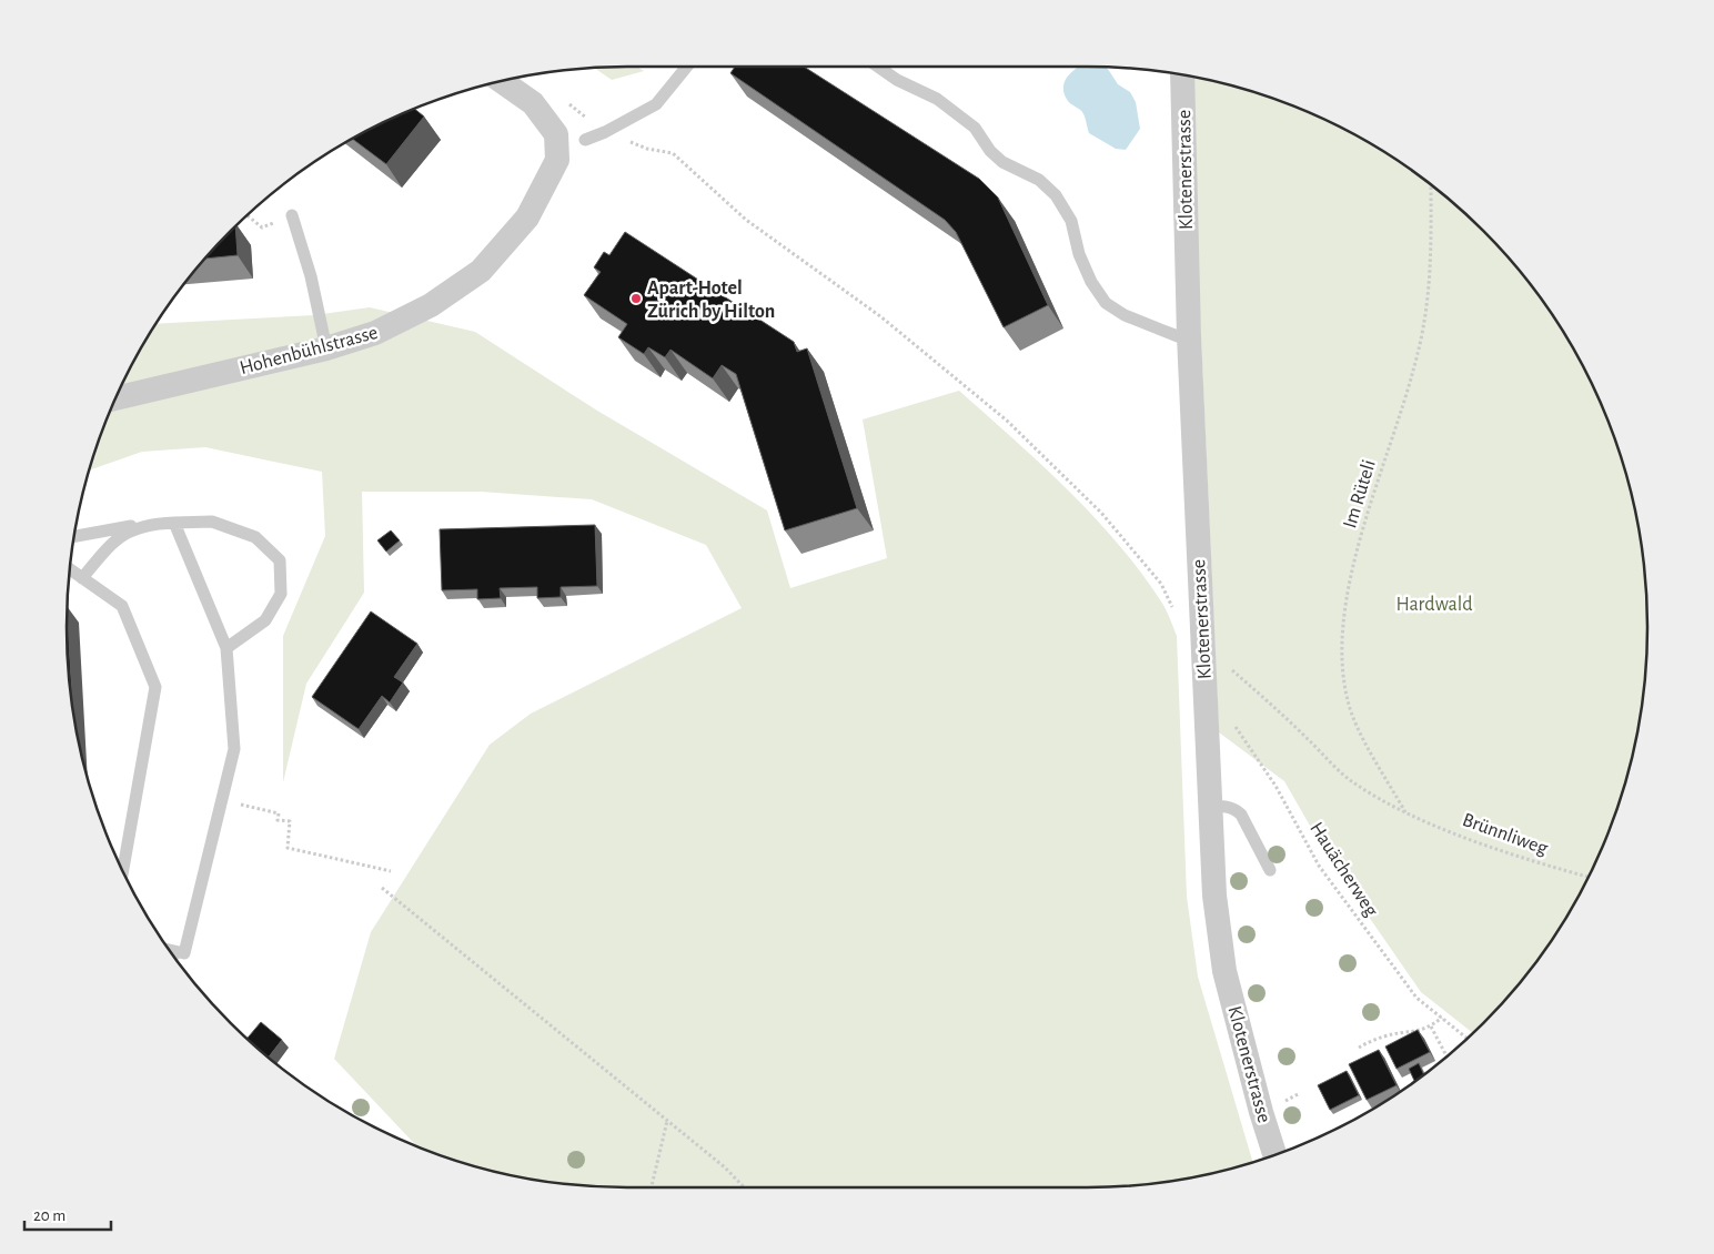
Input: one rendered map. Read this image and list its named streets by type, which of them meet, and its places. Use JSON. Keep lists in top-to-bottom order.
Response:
{
  "streets": {
    "street": ["Klotenerstrasse", "Hohenbühlstrasse"],
    "path": ["Im Rüteli", "Brünnliweg", "Hauächerweg"]
  },
  "crossings": [
    ["Klotenerstrasse", "Brünnliweg"],
    ["Klotenerstrasse", "Hauächerweg"],
    ["Im Rüteli", "Brünnliweg"]
  ],
  "parks": ["Hardwald"],
  "places": ["Apart-Hotel Zürich by Hilton"],
  "scale_bar": "20 m"
}
